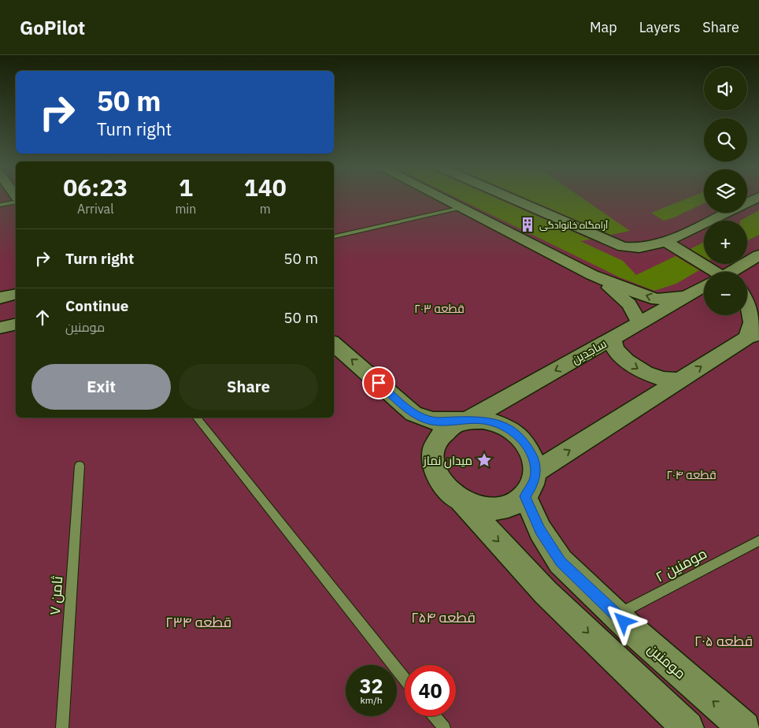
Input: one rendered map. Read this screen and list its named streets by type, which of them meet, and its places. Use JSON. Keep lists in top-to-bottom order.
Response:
{
  "streets": {
    "street": ["ساجدین", "مومنین"],
    "lane": ["مومنین ۲", "ثامن ۷"]
  },
  "crossings": [
    ["ساجدین", "مومنین"],
    ["مومنین ۲", "مومنین"]
  ],
  "parks": [
    "قطعه ۲۰۳",
    "قطعه ۲۰۴",
    "قطعه ۲۵۴",
    "قطعه ۲۳۴",
    "قطعه ۲۰۵"
  ],
  "places": {
    "building": ["آرامگاه خانوادگی"],
    "place": ["میدان نماز"]
  },
  "page": {
    "header": "GoPilot",
    "nav": ["Map", "Layers", "Share"],
    "map_buttons": ["+", "−"],
    "turn": ["50 m", "Turn right"],
    "eta": [
      "06:23",
      "Arrival",
      "1",
      "min",
      "140",
      "m"
    ],
    "list": [
      {
        "name": "Turn right",
        "value": "50 m"
      },
      {
        "name": "Continue",
        "note": "مومنین",
        "value": "50 m"
      }
    ],
    "buttons": ["Exit", "Share"],
    "speed": "32 km/h",
    "limit": "40"
  }
}
